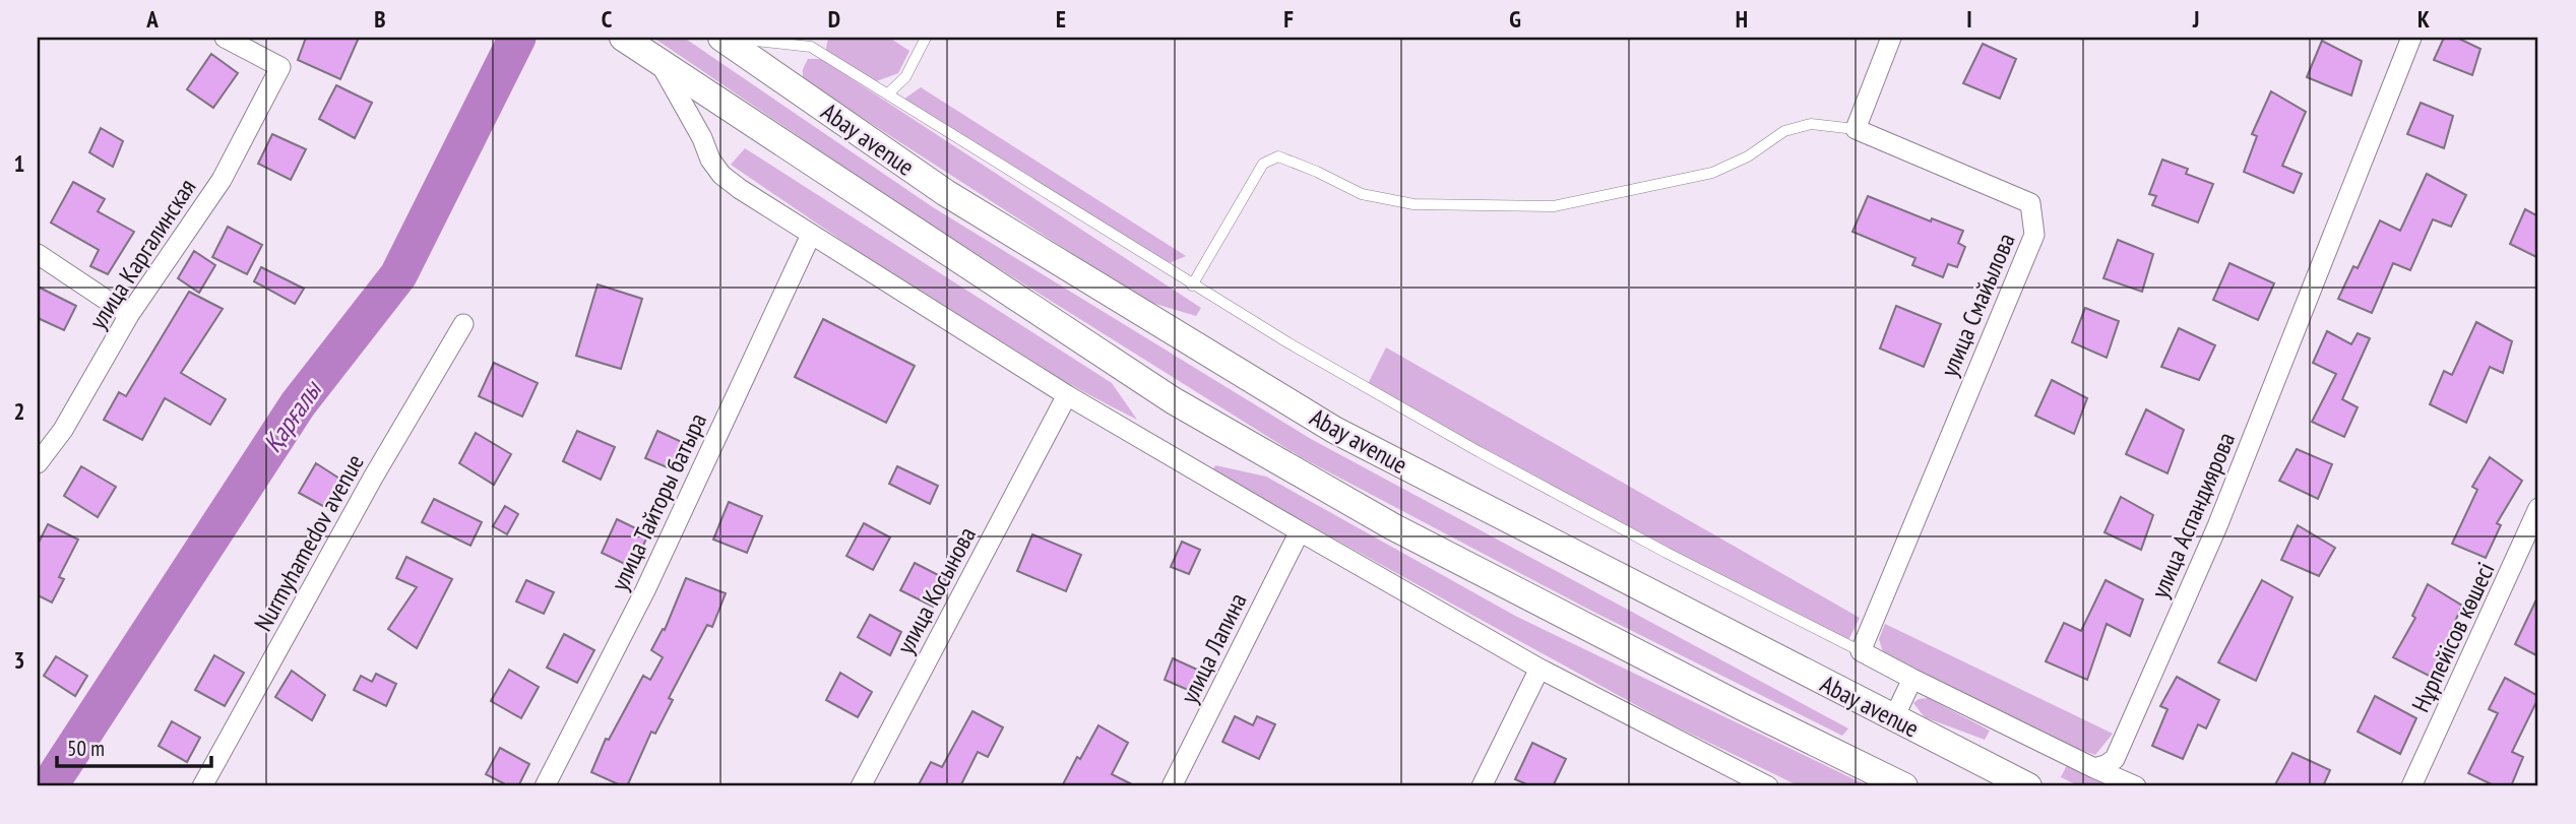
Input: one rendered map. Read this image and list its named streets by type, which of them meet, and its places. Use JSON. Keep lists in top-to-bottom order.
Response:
{
  "streets": {
    "main road": ["Abay avenue"],
    "street": [
      "улица Каргалинская",
      "улица Смайылова",
      "улица Тайторы батыра",
      "улица Аспандиярова",
      "Nurmyhamedov avenue",
      "улица Косынова",
      "Нұрпейісов көшесі",
      "улица Лапина"
    ]
  },
  "water": ["Қарғалы"],
  "scale_bar": "50 m",
  "grid": {
    "columns": [
      "A",
      "B",
      "C",
      "D",
      "E",
      "F",
      "G",
      "H",
      "I",
      "J",
      "K"
    ],
    "rows": ["1", "2", "3"]
  }
}
